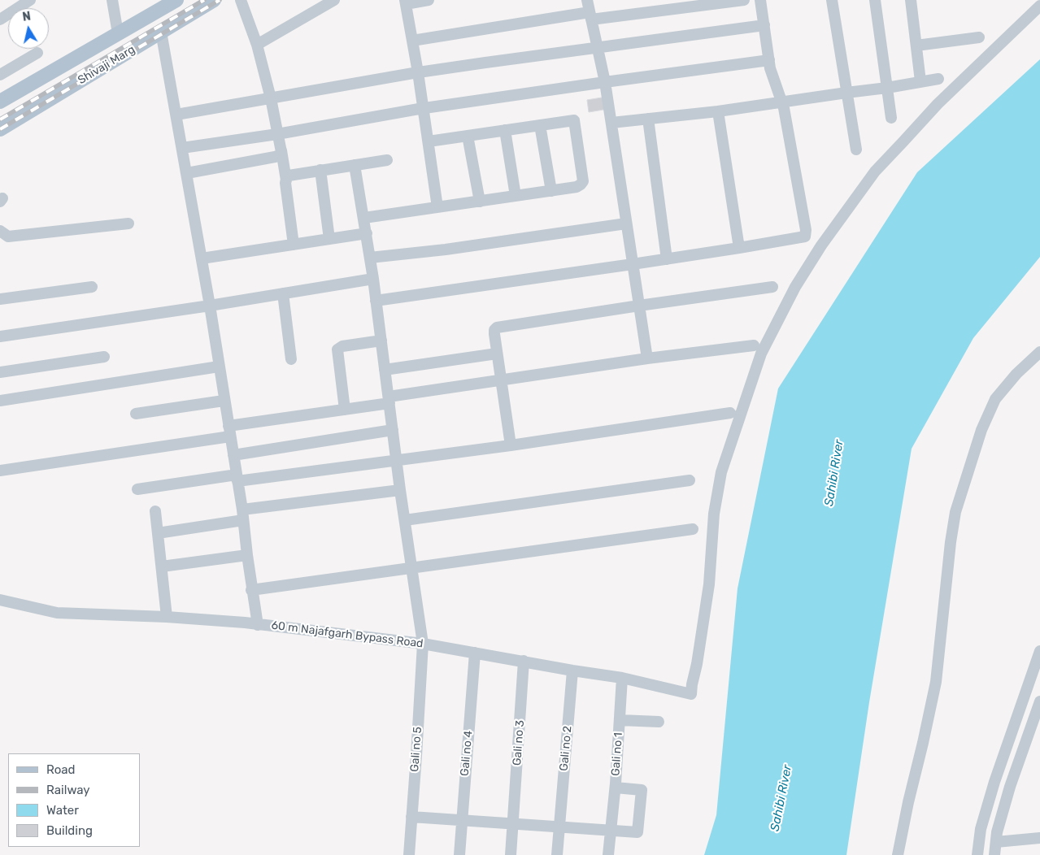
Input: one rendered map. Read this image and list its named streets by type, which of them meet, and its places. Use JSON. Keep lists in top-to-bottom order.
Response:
{
  "streets": {
    "main road": ["Shivaji Marg"],
    "street": [
      "60 m Najafgarh Bypass Road",
      "Gali no 3",
      "Gali no 2",
      "Gali no 5",
      "Gali no 4",
      "Gali no 1"
    ]
  },
  "crossings": [
    ["60 m Najafgarh Bypass Road", "Gali no 3"],
    ["60 m Najafgarh Bypass Road", "Gali no 2"],
    ["60 m Najafgarh Bypass Road", "Gali no 5"],
    ["60 m Najafgarh Bypass Road", "Gali no 4"],
    ["60 m Najafgarh Bypass Road", "Gali no 1"]
  ],
  "water": ["Sahibi River"],
  "legend": [
    "Road",
    "Railway",
    "Water",
    "Building"
  ],
  "north": "top"
}
